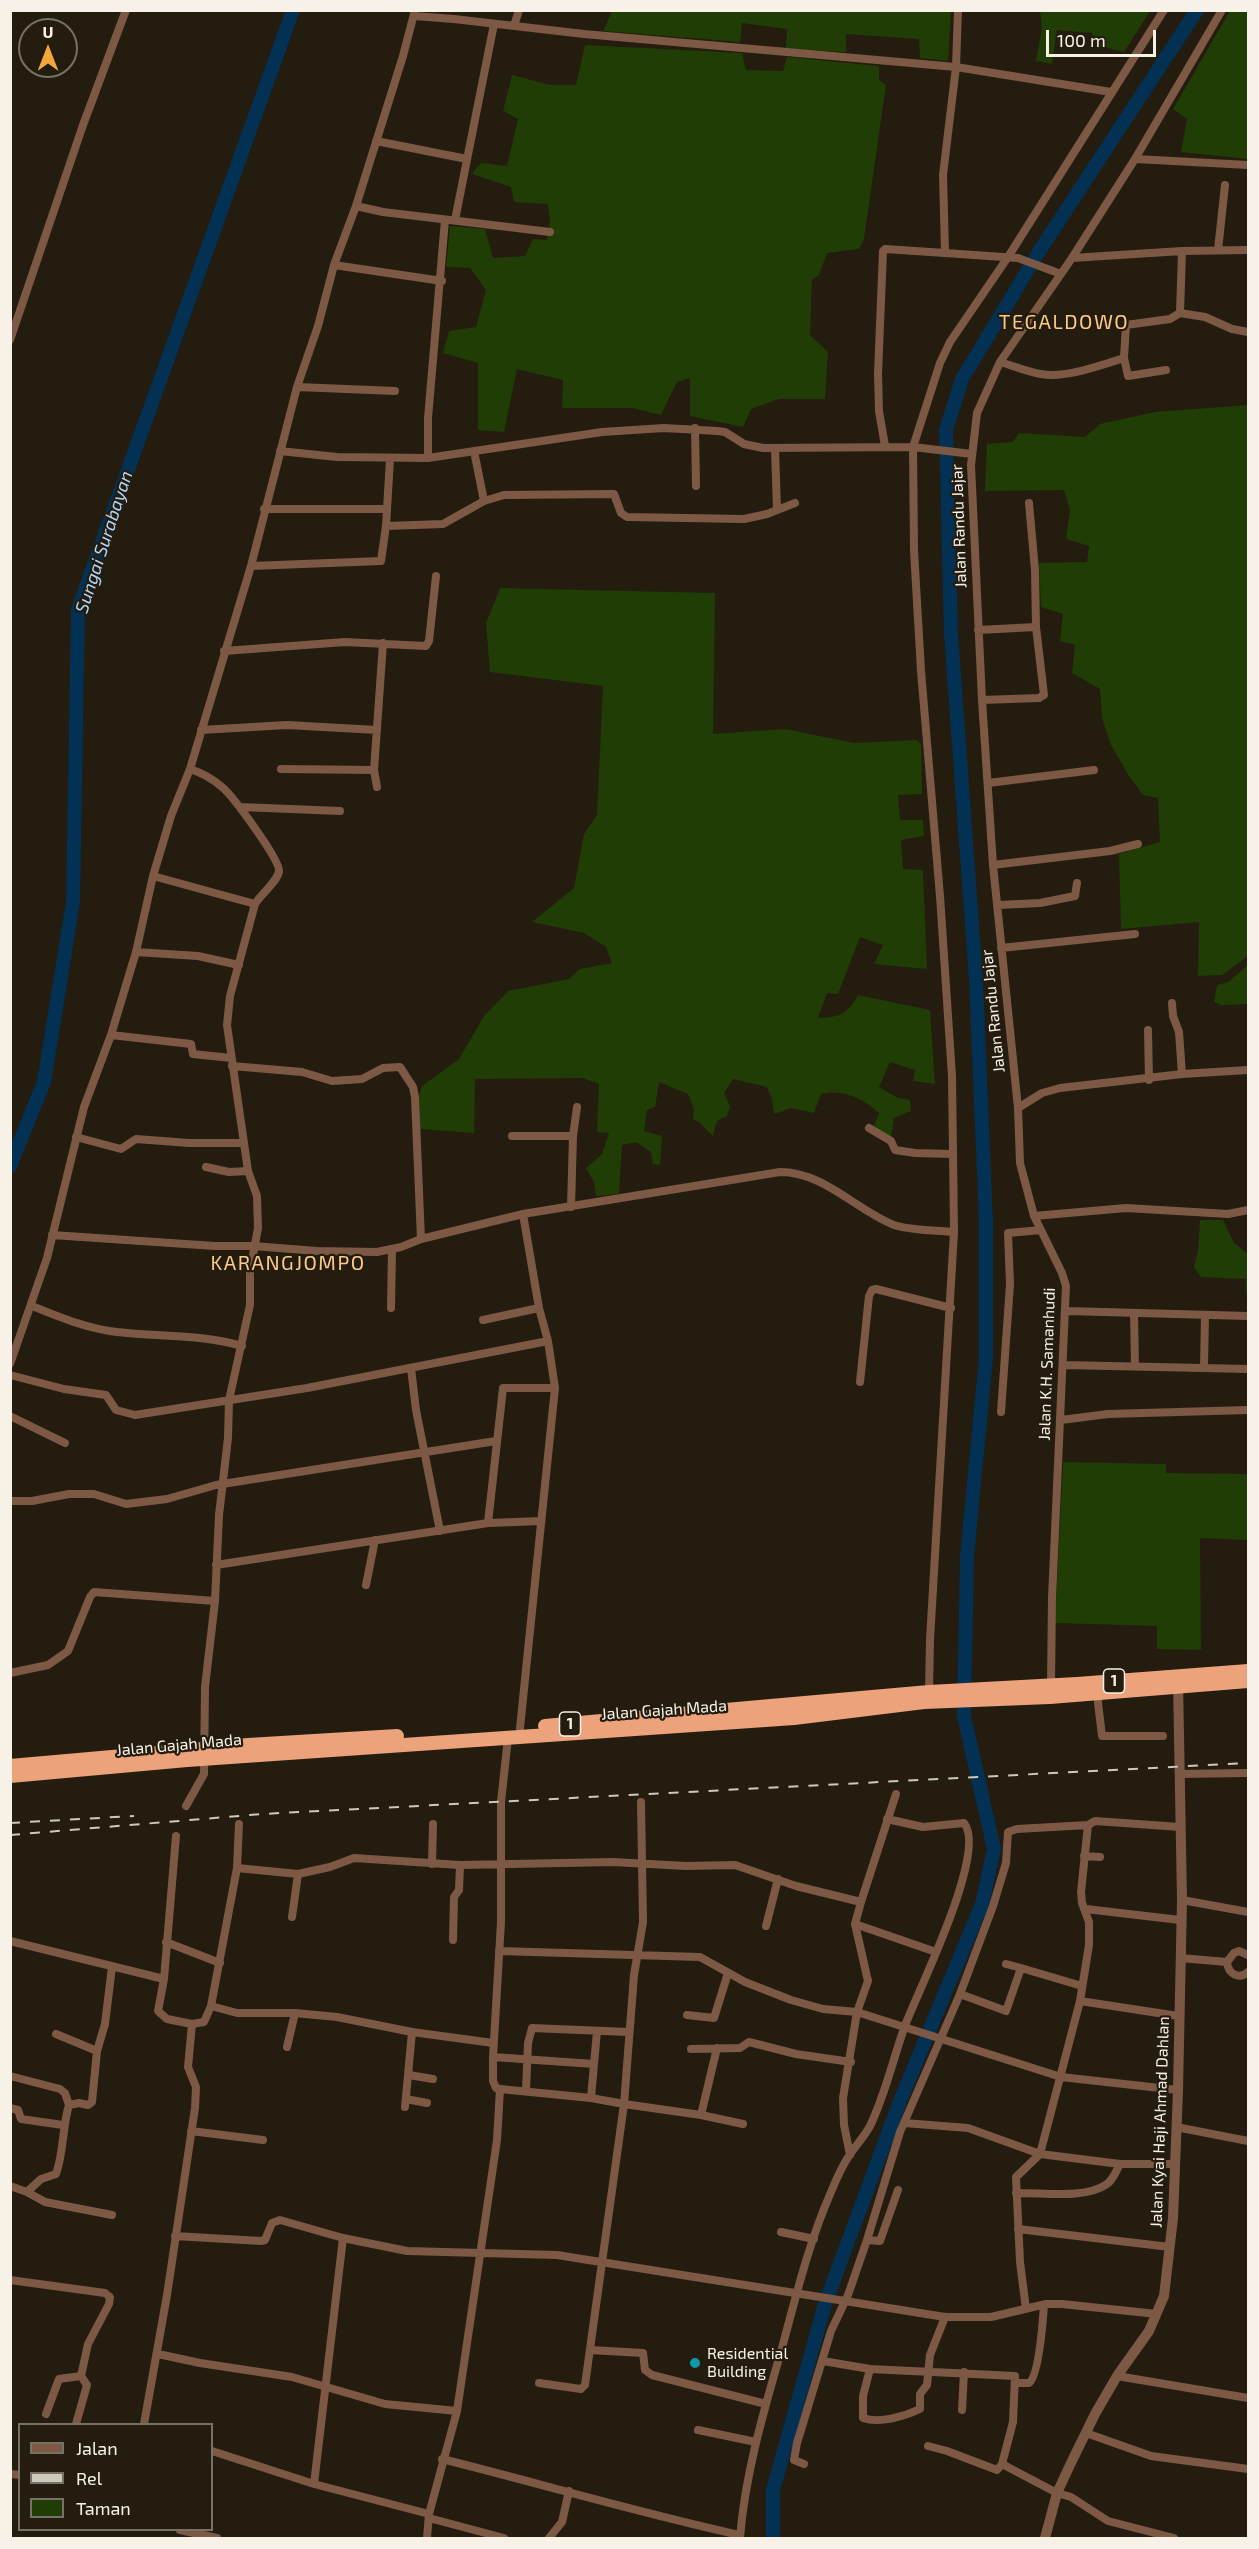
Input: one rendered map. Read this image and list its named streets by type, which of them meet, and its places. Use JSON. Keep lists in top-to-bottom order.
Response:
{
  "streets": {
    "highway": ["1", "Jalan Gajah Mada"],
    "street": ["Jalan Randu Jajar", "Jalan K.H. Samanhudi", "Jalan Kyai Haji Ahmad Dahlan"]
  },
  "crossings": [
    ["Jalan Randu Jajar", "Jalan K.H. Samanhudi"],
    ["Jalan K.H. Samanhudi", "Jalan Gajah Mada"],
    ["Jalan Gajah Mada", "Jalan Kyai Haji Ahmad Dahlan"]
  ],
  "districts": ["TEGALDOWO", "KARANGJOMPO"],
  "water": ["Sungai Surabayan"],
  "places": ["Residential Building"],
  "legend": ["Jalan", "Rel", "Taman"],
  "scale_bar": "100 m",
  "north": "top"
}
